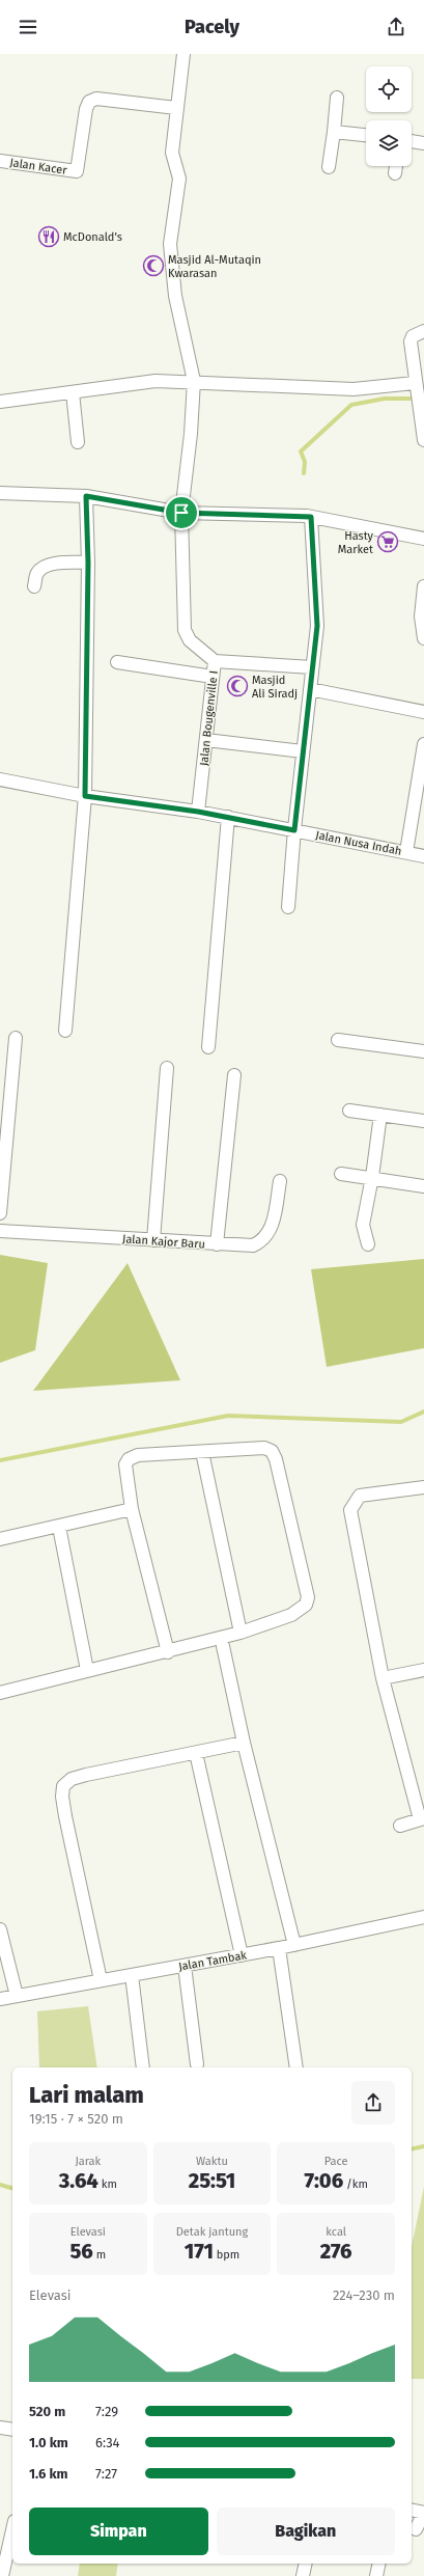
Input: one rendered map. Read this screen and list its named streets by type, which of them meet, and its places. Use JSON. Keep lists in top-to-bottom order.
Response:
{
  "streets": {
    "street": [
      "Jalan Kacer",
      "Jalan Bougenville I",
      "Jalan Nusa Indah",
      "Jalan Kajor Baru",
      "Jalan Tambak"
    ]
  },
  "crossings": [
    ["Jalan Kacer", "Jalan Bougenville I"],
    ["Jalan Bougenville I", "Jalan Nusa Indah"]
  ],
  "places": {
    "restaurant": ["McDonald's"],
    "mosque": ["Masjid Al-Mutaqin Kwarasan", "Masjid Ali Siradj"],
    "supermarket": ["Hasty Market"]
  },
  "page": {
    "header": "Pacely",
    "heading": ["Lari malam", "19:15 · 7 × 520 m"],
    "stats": [
      ["Jarak", "3.64 km"],
      ["Waktu", "25:51"],
      ["Pace", "7:06 /km"],
      ["Elevasi", "56 m"],
      ["Detak jantung", "171 bpm"],
      ["kcal", "276"]
    ],
    "chart": ["Elevasi", "224–230 m"],
    "list": [
      {
        "name": "520 m",
        "note": "7:29"
      },
      {
        "name": "1.0 km",
        "note": "6:34"
      },
      {
        "name": "1.6 km",
        "note": "7:27"
      }
    ],
    "buttons": ["Simpan", "Bagikan"]
  }
}
